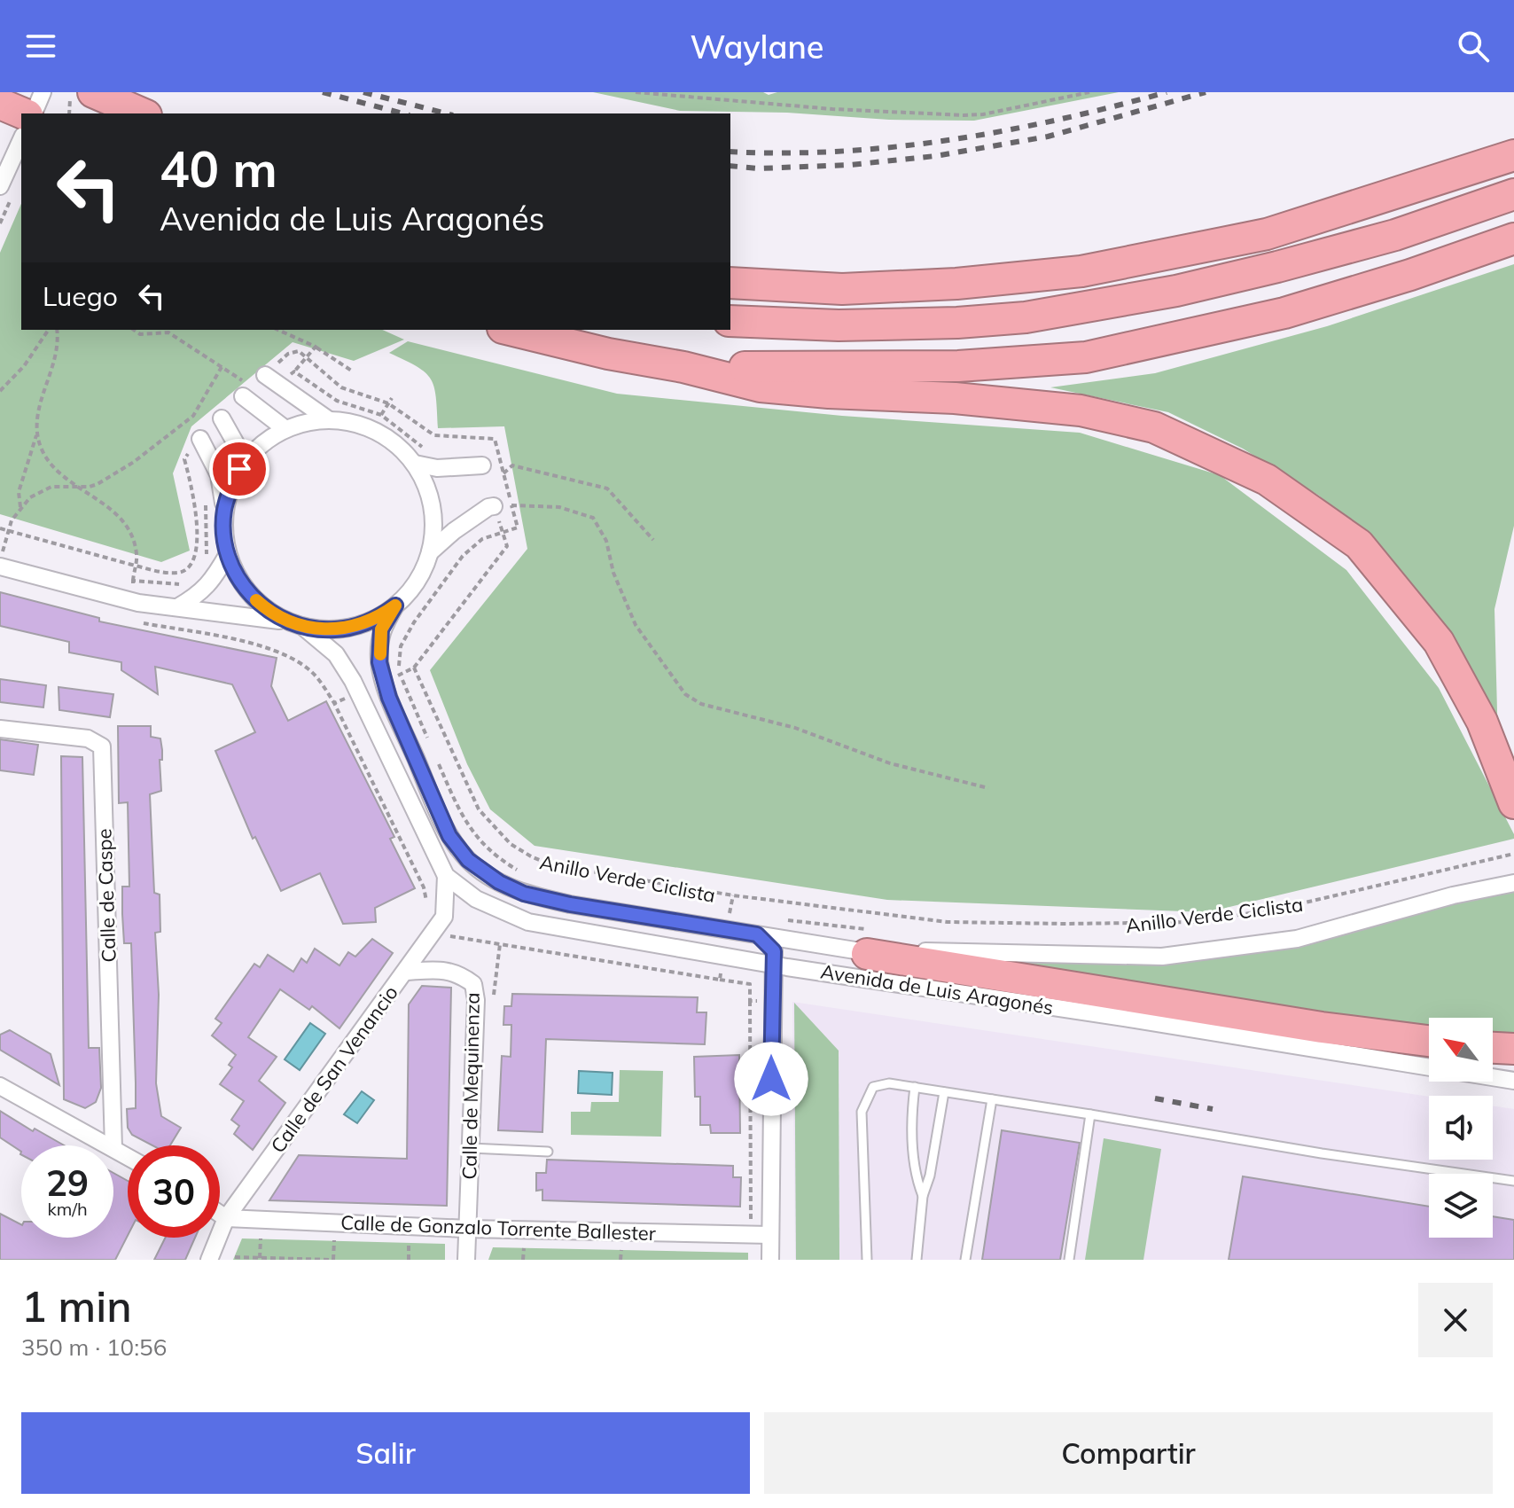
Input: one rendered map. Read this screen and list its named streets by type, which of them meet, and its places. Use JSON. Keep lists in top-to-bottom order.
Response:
{
  "streets": {
    "street": [
      "Calle de Caspe",
      "Avenida de Luis Aragonés",
      "Calle de San Venancio",
      "Calle de Mequinenza",
      "Calle de Gonzalo Torrente Ballester"
    ],
    "path": ["Anillo Verde Ciclista"]
  },
  "crossings": [
    ["Avenida de Luis Aragonés", "Calle de San Venancio"],
    ["Calle de San Venancio", "Calle de Mequinenza"],
    ["Calle de San Venancio", "Calle de Gonzalo Torrente Ballester"],
    ["Calle de Mequinenza", "Calle de Gonzalo Torrente Ballester"]
  ],
  "north": "top left",
  "page": {
    "header": "Waylane",
    "turn": ["40 m", "Avenida de Luis Aragonés"],
    "then": "Luego",
    "speed": "29 km/h",
    "limit": "30",
    "heading": ["1 min", "350 m · 10:56"],
    "buttons": ["Salir", "Compartir"]
  }
}
